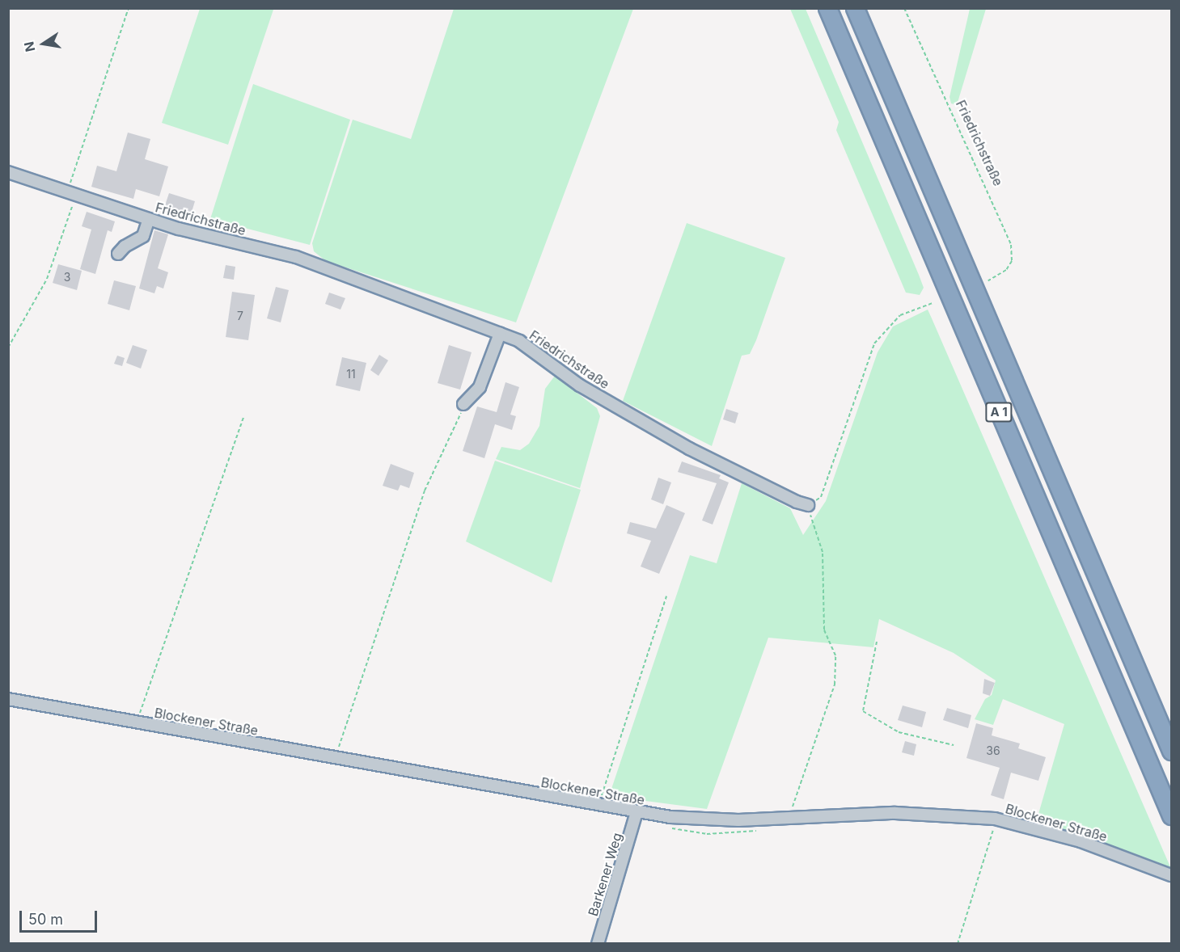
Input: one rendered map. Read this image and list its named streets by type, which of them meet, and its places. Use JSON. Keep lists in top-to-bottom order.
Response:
{
  "streets": {
    "highway": ["A 1"],
    "street": ["Friedrichstraße", "Blockener Straße", "Barkener Weg"]
  },
  "crossings": [
    ["Blockener Straße", "Barkener Weg"]
  ],
  "house_numbers": [
    "3",
    "7",
    "11",
    "36"
  ],
  "scale_bar": "50 m",
  "north": "left"
}
